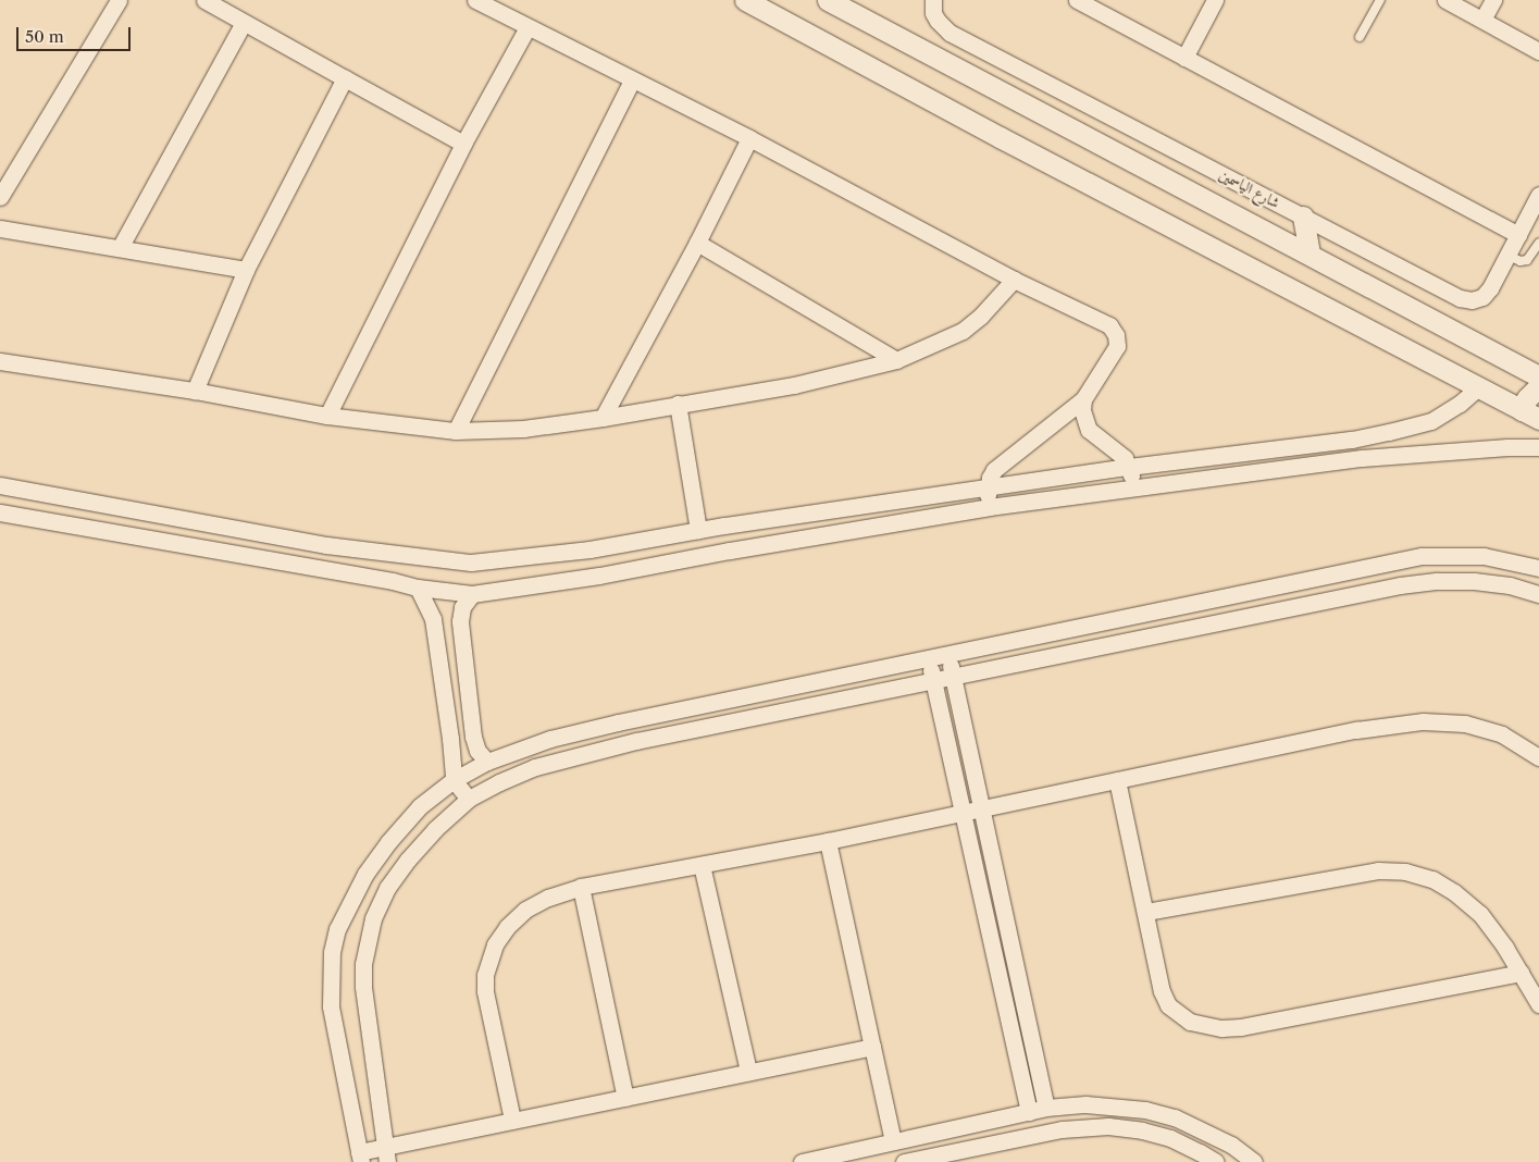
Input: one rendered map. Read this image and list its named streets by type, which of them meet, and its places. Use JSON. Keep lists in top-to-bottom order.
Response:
{
  "streets": {
    "street": ["شارع الياسمين"]
  },
  "scale_bar": "50 m"
}
